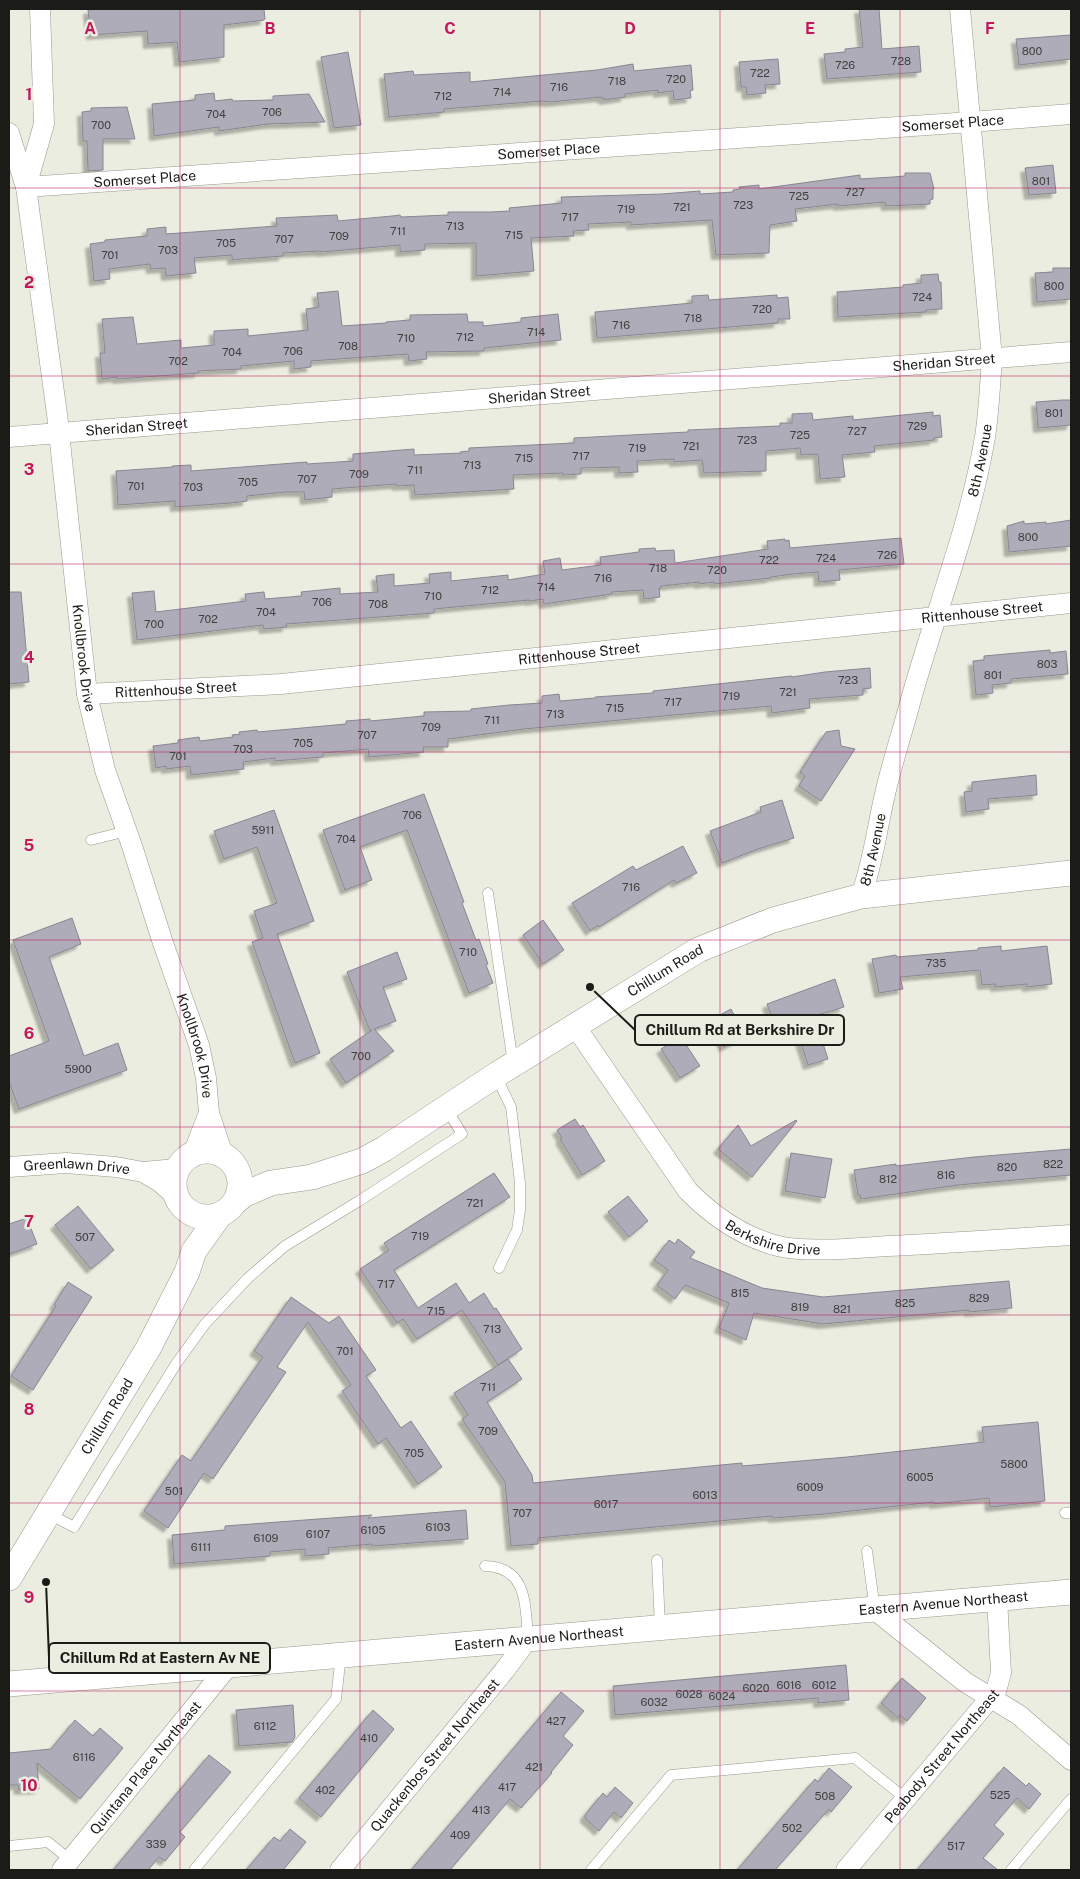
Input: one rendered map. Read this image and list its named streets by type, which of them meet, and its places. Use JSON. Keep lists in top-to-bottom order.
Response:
{
  "streets": {
    "street": [
      "Somerset Place",
      "Sheridan Street",
      "8th Avenue",
      "Rittenhouse Street",
      "Knollbrook Drive",
      "Chillum Road",
      "Greenlawn Drive",
      "Berkshire Drive",
      "Eastern Avenue Northeast",
      "Quackenbos Street Northeast",
      "Peabody Street Northeast",
      "Quintana Place Northeast"
    ]
  },
  "crossings": [
    ["Somerset Place", "8th Avenue"],
    ["Somerset Place", "Knollbrook Drive"],
    ["Sheridan Street", "8th Avenue"],
    ["Sheridan Street", "Knollbrook Drive"],
    ["8th Avenue", "Rittenhouse Street"],
    ["8th Avenue", "Chillum Road"],
    ["Rittenhouse Street", "Knollbrook Drive"],
    ["Knollbrook Drive", "Chillum Road"],
    ["Knollbrook Drive", "Greenlawn Drive"],
    ["Chillum Road", "Greenlawn Drive"],
    ["Chillum Road", "Berkshire Drive"],
    ["Eastern Avenue Northeast", "Quackenbos Street Northeast"],
    ["Eastern Avenue Northeast", "Peabody Street Northeast"],
    ["Eastern Avenue Northeast", "Quintana Place Northeast"]
  ],
  "places": ["Chillum Rd at Berkshire Dr", "Chillum Rd at Eastern Av NE"],
  "house_numbers": [
    "800",
    "728",
    "726",
    "722",
    "720",
    "718",
    "716",
    "714",
    "712",
    "706",
    "704",
    "700",
    "801",
    "727",
    "725",
    "723",
    "721",
    "719",
    "717",
    "713",
    "711",
    "715",
    "709",
    "707",
    "705",
    "703",
    "701",
    "800",
    "724",
    "720",
    "718",
    "716",
    "714",
    "712",
    "710",
    "708",
    "706",
    "704",
    "702",
    "801",
    "729",
    "727",
    "725",
    "723",
    "721",
    "719",
    "717",
    "715",
    "713",
    "711",
    "709",
    "707",
    "705",
    "701",
    "703",
    "800",
    "726",
    "724",
    "722",
    "718",
    "720",
    "716",
    "714",
    "712",
    "710",
    "706",
    "708",
    "704",
    "702",
    "700",
    "803",
    "801",
    "723",
    "721",
    "719",
    "717",
    "715",
    "713",
    "711",
    "709",
    "707",
    "705",
    "703",
    "701",
    "706",
    "5911",
    "704",
    "716",
    "710",
    "735",
    "700",
    "5900",
    "822",
    "820",
    "816",
    "812",
    "721",
    "719",
    "507",
    "717",
    "815",
    "829",
    "825",
    "819",
    "821",
    "715",
    "713",
    "701",
    "711",
    "709",
    "705",
    "5800",
    "6005",
    "6009",
    "501",
    "6013",
    "6017",
    "707",
    "6103",
    "6105",
    "6107",
    "6109",
    "6111",
    "6016",
    "6012",
    "6020",
    "6028",
    "6024",
    "6032",
    "427",
    "6112",
    "410",
    "6116",
    "421",
    "417",
    "402",
    "525",
    "508",
    "413",
    "502",
    "409",
    "339",
    "517"
  ],
  "grid": {
    "columns": [
      "A",
      "B",
      "C",
      "D",
      "E",
      "F"
    ],
    "rows": [
      "1",
      "2",
      "3",
      "4",
      "5",
      "6",
      "7",
      "8",
      "9",
      "10"
    ]
  }
}
